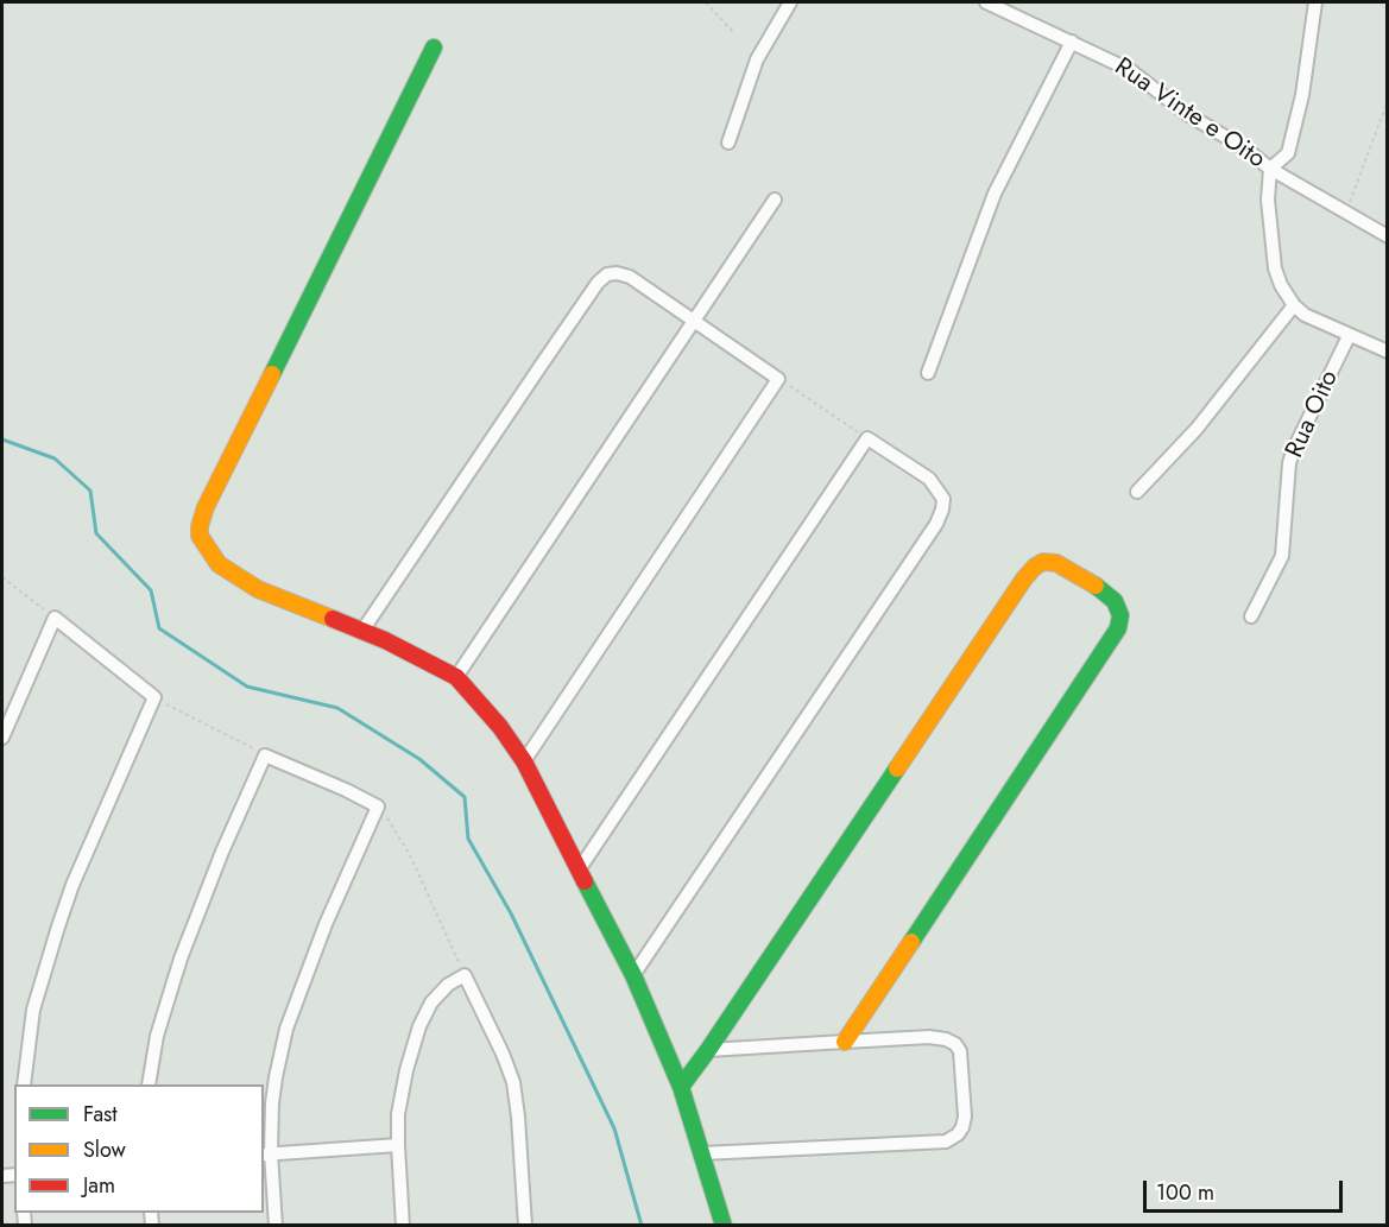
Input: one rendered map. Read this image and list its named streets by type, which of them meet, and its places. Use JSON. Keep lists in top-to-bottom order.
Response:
{
  "streets": {
    "street": ["Rua Vinte e Oito", "Rua Oito"]
  },
  "legend": ["Fast", "Slow", "Jam"],
  "scale_bar": "100 m"
}
